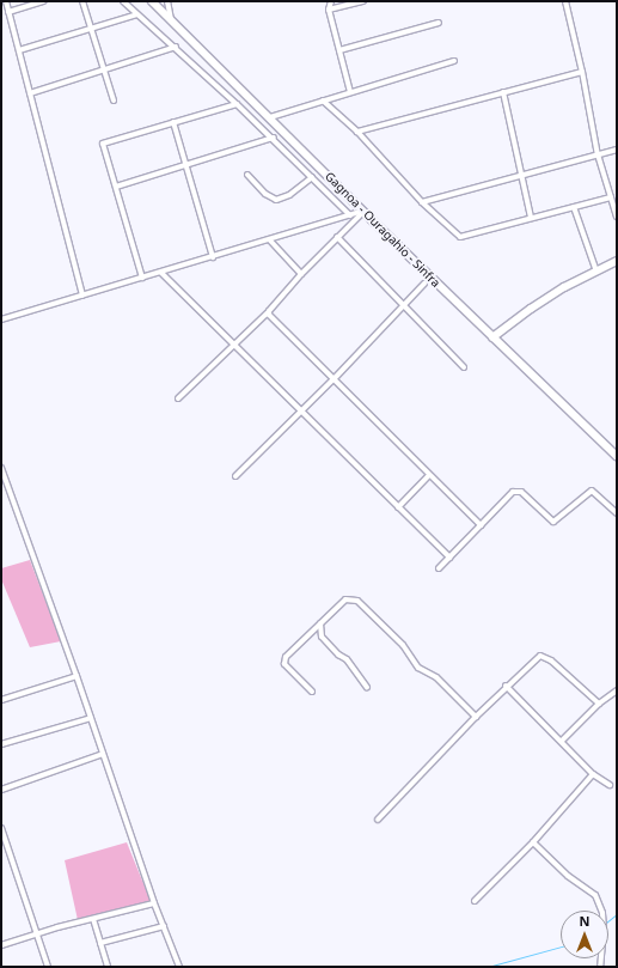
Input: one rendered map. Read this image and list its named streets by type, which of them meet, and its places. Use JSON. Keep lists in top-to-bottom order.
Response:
{
  "streets": {
    "main road": ["Gagnoa - Ouragahio - Sinfra"]
  },
  "north": "top"
}
